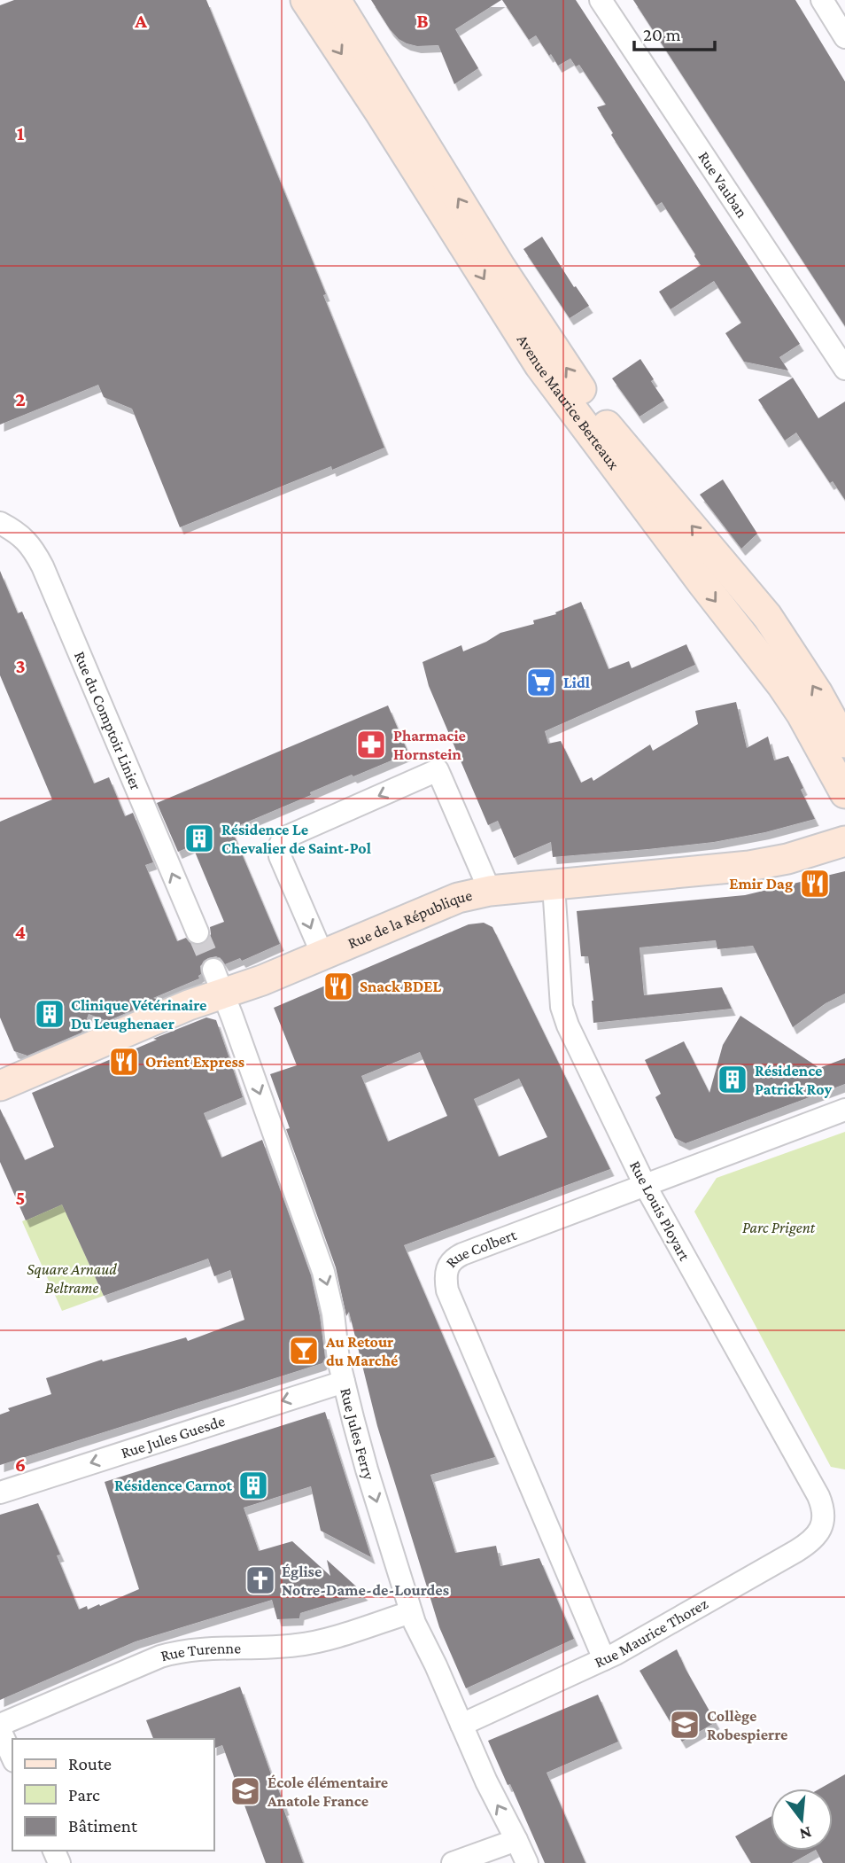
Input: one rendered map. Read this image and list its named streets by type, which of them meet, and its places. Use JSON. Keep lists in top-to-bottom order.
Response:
{
  "streets": {
    "street": [
      "Rue Vauban",
      "Avenue Maurice Berteaux",
      "Rue du Comptoir Linier",
      "Rue de la République",
      "Rue Louis Ployart",
      "Rue Colbert",
      "Rue Jules Ferry",
      "Rue Jules Guesde",
      "Rue Maurice Thorez",
      "Rue Turenne"
    ]
  },
  "crossings": [
    ["Rue de la République", "Rue Louis Ployart"],
    ["Rue de la République", "Rue Jules Ferry"],
    ["Rue Louis Ployart", "Rue Colbert"],
    ["Rue Louis Ployart", "Rue Maurice Thorez"],
    ["Rue Colbert", "Rue Maurice Thorez"],
    ["Rue Jules Ferry", "Rue Jules Guesde"],
    ["Rue Jules Ferry", "Rue Maurice Thorez"],
    ["Rue Jules Ferry", "Rue Turenne"]
  ],
  "one_way": ["Rue du Comptoir Linier", "Rue Jules Guesde"],
  "parks": ["Parc Prigent", "Square Arnaud Beltrame"],
  "places": {
    "supermarket": ["Lidl"],
    "pharmacy": ["Pharmacie Hornstein"],
    "building": [
      "Résidence Le Chevalier de Saint-Pol",
      "Clinique Vétérinaire Du Leughenaer",
      "Résidence Patrick Roy",
      "Résidence Carnot"
    ],
    "restaurant": ["Emir Dag", "Snack BDEL", "Orient Express"],
    "bar": ["Au Retour du Marché"],
    "church": ["Église Notre-Dame-de-Lourdes"],
    "school or university": ["Collège Robespierre", "École élémentaire Anatole France"]
  },
  "legend": ["Route", "Parc", "Bâtiment"],
  "scale_bar": "20 m",
  "north": "bottom",
  "grid": {
    "columns": ["A", "B"],
    "rows": [
      "1",
      "2",
      "3",
      "4",
      "5",
      "6"
    ]
  }
}
